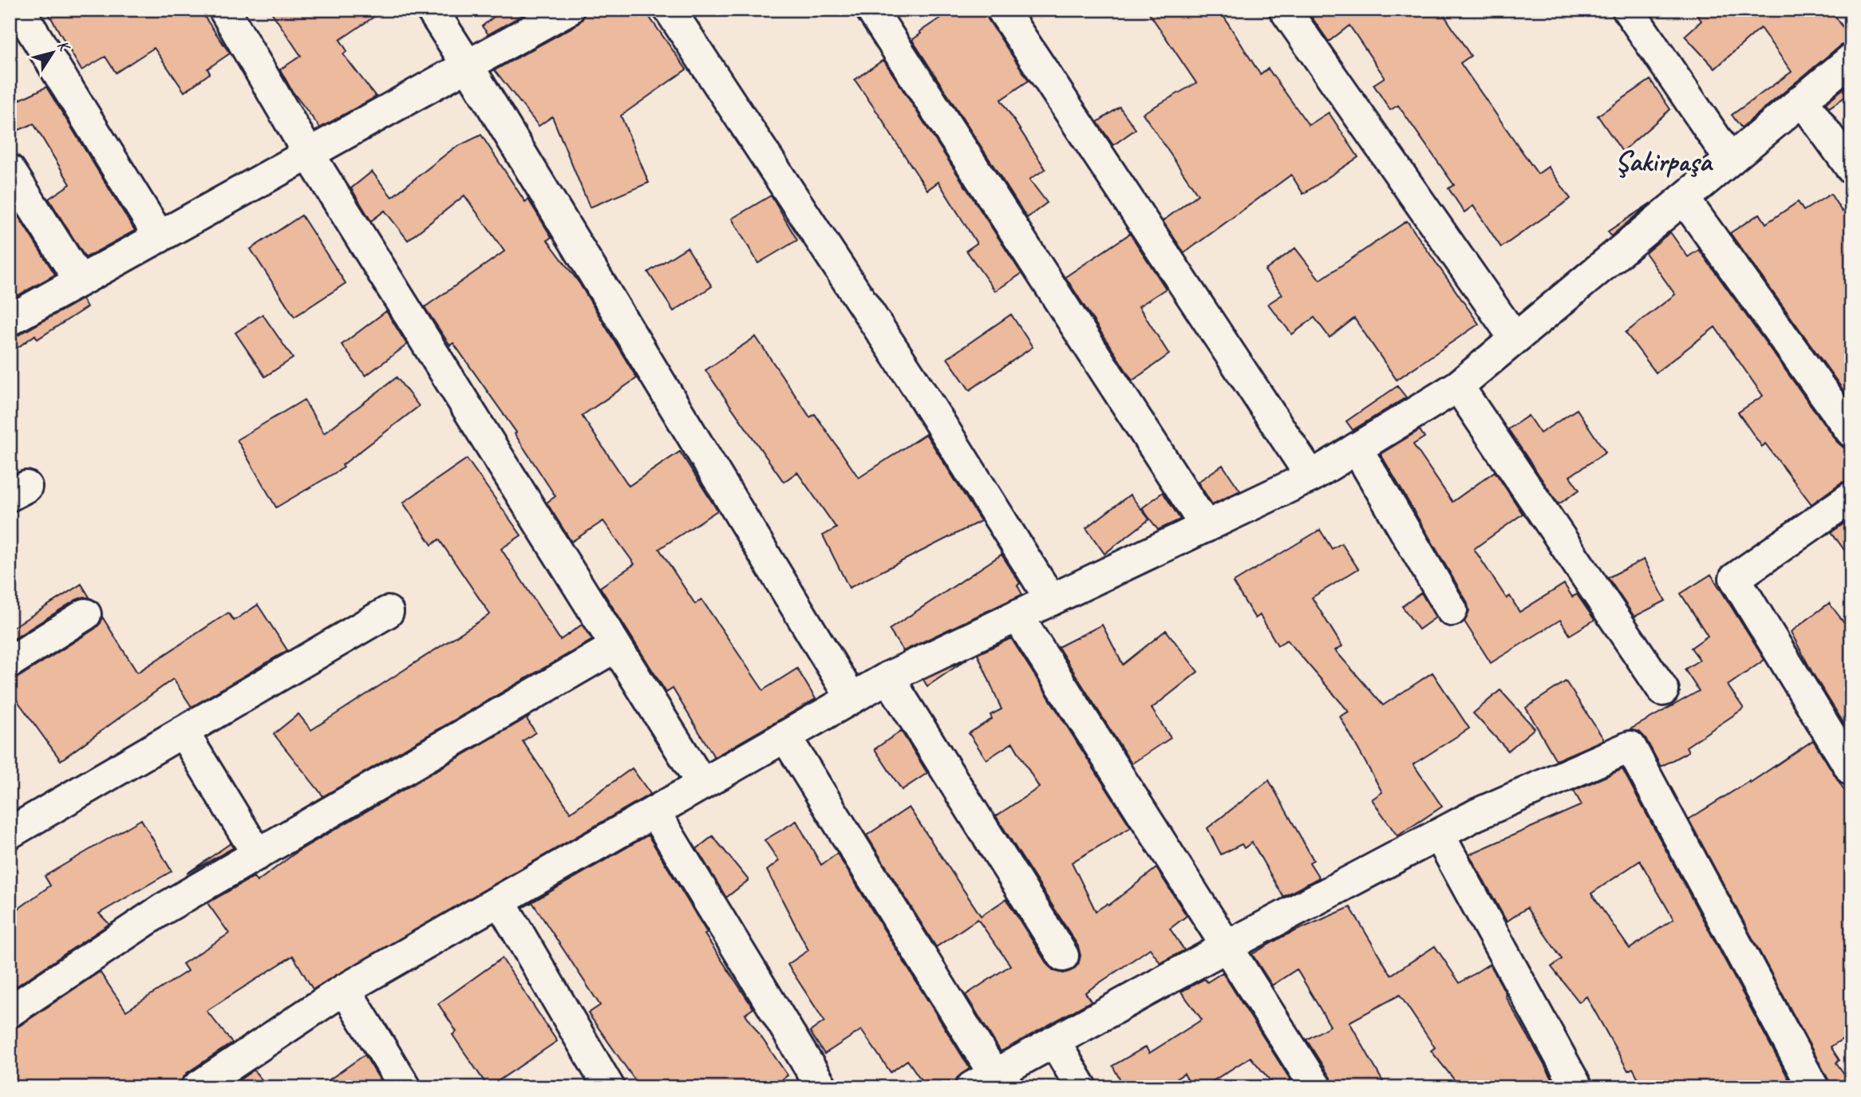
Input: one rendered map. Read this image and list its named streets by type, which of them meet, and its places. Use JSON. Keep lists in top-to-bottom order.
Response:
{
  "districts": ["Şakirpaşa"],
  "north": "top right"
}
